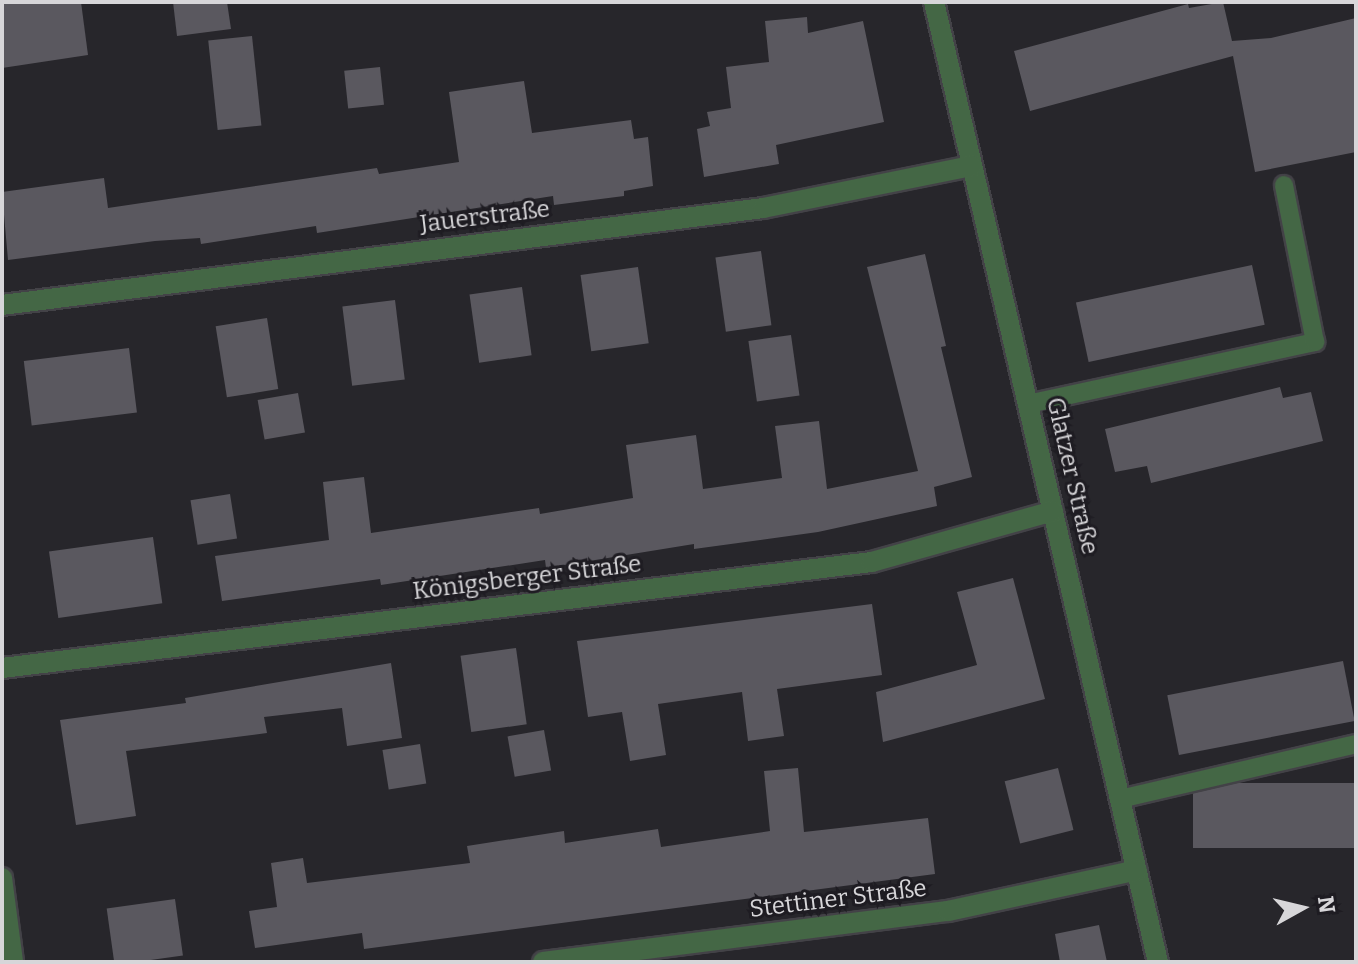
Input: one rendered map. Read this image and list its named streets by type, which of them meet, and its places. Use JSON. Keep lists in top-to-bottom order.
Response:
{
  "streets": {
    "street": [
      "Jauerstraße",
      "Glatzer Straße",
      "Königsberger Straße",
      "Stettiner Straße"
    ]
  },
  "crossings": [
    ["Jauerstraße", "Glatzer Straße"],
    ["Glatzer Straße", "Königsberger Straße"],
    ["Glatzer Straße", "Stettiner Straße"]
  ],
  "north": "right"
}
